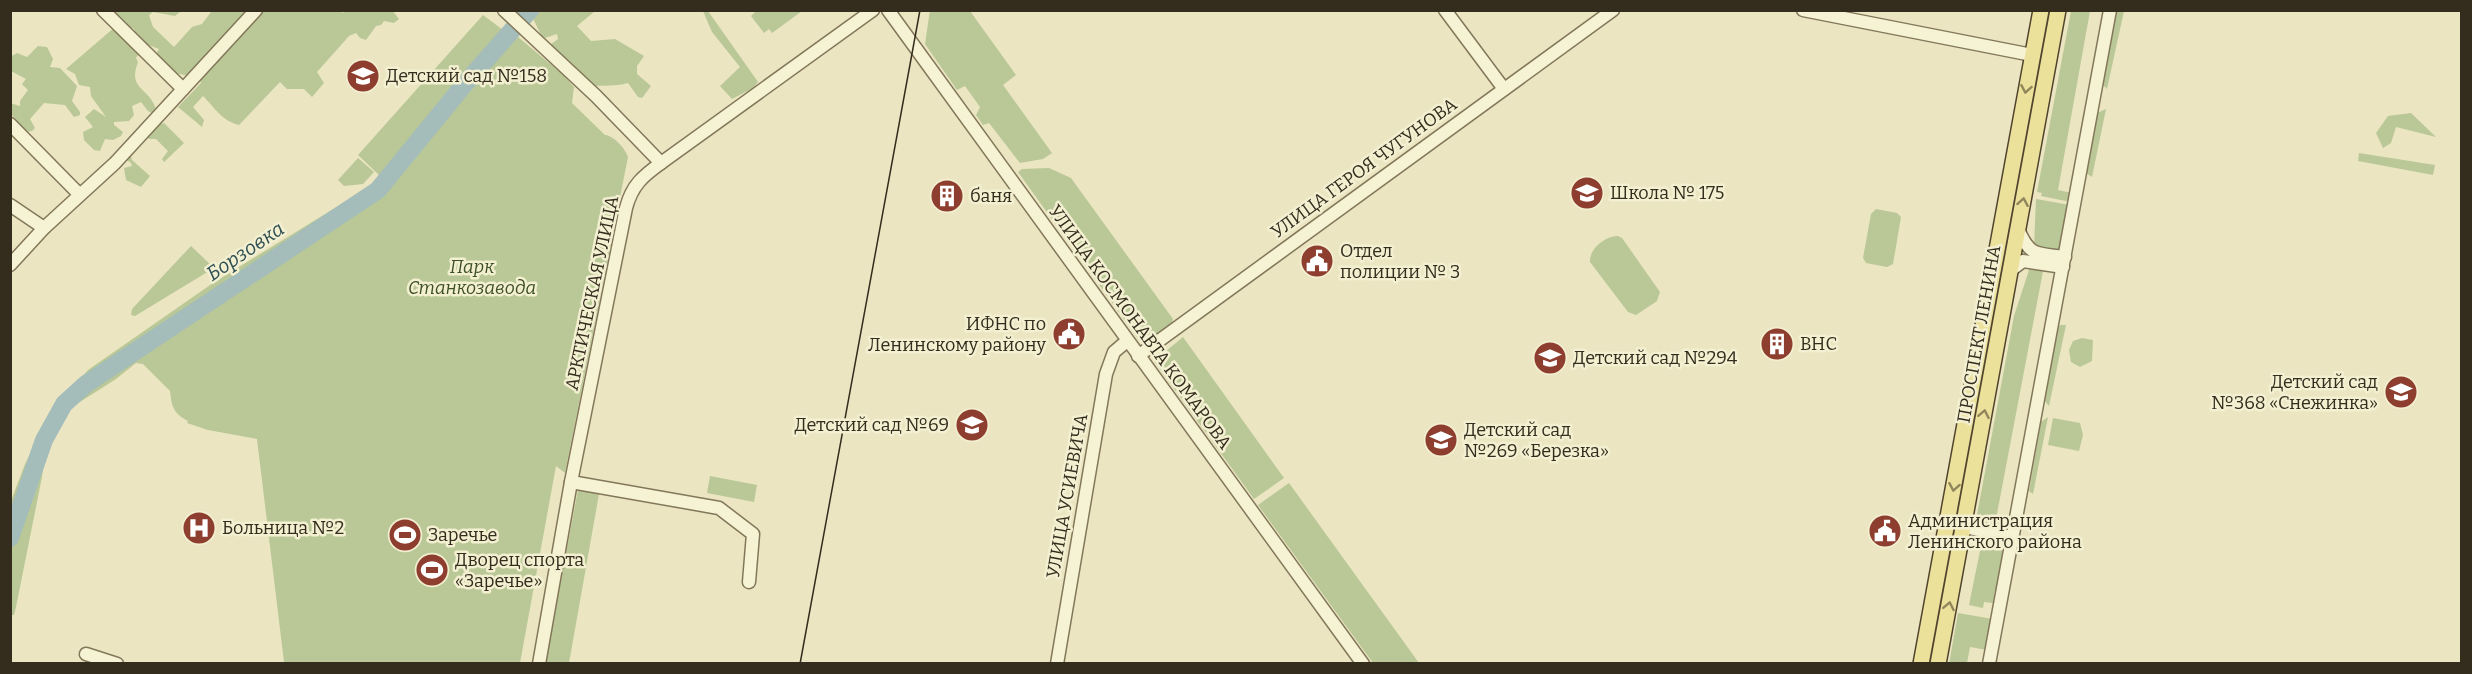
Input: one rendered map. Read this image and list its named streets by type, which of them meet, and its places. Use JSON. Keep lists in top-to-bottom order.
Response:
{
  "streets": {
    "main road": ["ПРОСПЕКТ ЛЕНИНА"],
    "street": [
      "УЛИЦА ГЕРОЯ ЧУГУНОВА",
      "АРКТИЧЕСКАЯ УЛИЦА",
      "УЛИЦА КОСМОНАВТА КОМАРОВА",
      "УЛИЦА УСИЕВИЧА"
    ]
  },
  "crossings": [
    ["УЛИЦА ГЕРОЯ ЧУГУНОВА", "УЛИЦА КОСМОНАВТА КОМАРОВА"],
    ["УЛИЦА КОСМОНАВТА КОМАРОВА", "УЛИЦА УСИЕВИЧА"]
  ],
  "water": ["Борзовка"],
  "parks": ["Парк Станкозавода"],
  "places": {
    "school or university": [
      "Детский сад №158",
      "Школа № 175",
      "Детский сад №294",
      "Детский сад №368 «Снежинка»",
      "Детский сад №69",
      "Детский сад №269 «Березка»"
    ],
    "building": ["баня", "ВНС"],
    "public building": ["Отдел полиции № 3", "ИФНС по Ленинскому району", "Администрация Ленинского района"],
    "hospital": ["Больница №2"],
    "sports": ["Заречье", "Дворец спорта «Заречье»"]
  }
}
